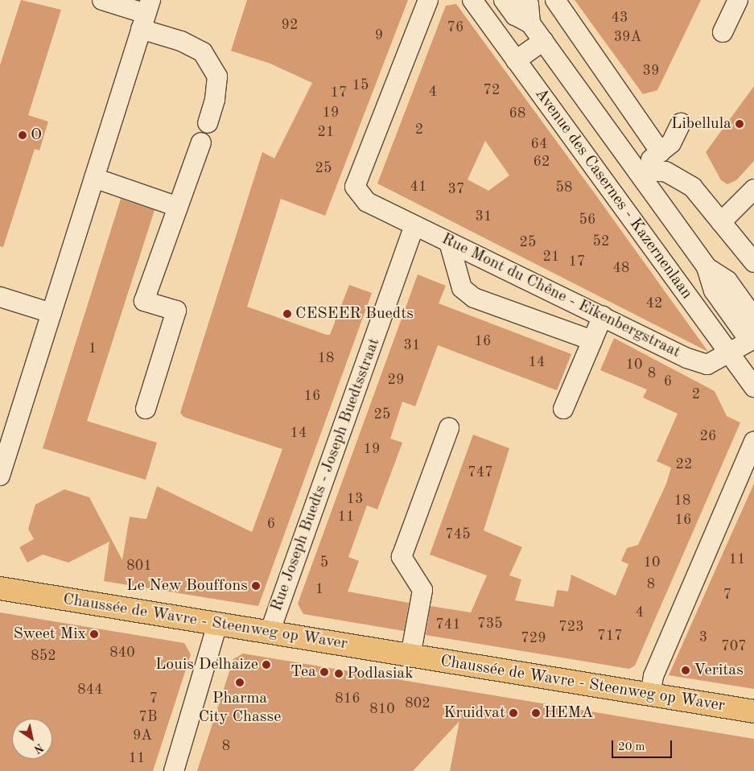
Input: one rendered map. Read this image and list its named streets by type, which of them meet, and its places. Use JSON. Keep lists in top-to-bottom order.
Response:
{
  "streets": {
    "main road": ["Chaussée de Wavre - Steenweg op Waver"],
    "street": ["Avenue des Casernes - Kazernenlaan", "Rue Mont du Chêne - Eikenbergstraat", "Rue Joseph Buedts - Joseph Buedtsstraat"]
  },
  "crossings": [
    ["Avenue des Casernes - Kazernenlaan", "Rue Mont du Chêne - Eikenbergstraat"],
    ["Rue Mont du Chêne - Eikenbergstraat", "Rue Joseph Buedts - Joseph Buedtsstraat"],
    ["Rue Joseph Buedts - Joseph Buedtsstraat", "Chaussée de Wavre - Steenweg op Waver"]
  ],
  "places": [
    "Libellula",
    "O",
    "CESEER Buedts",
    "Le New Bouffons",
    "Sweet Mix",
    "Louis Delhaize",
    "Veritas",
    "Tea",
    "Podlasiak",
    "Pharma City Chasse",
    "Kruidvat",
    "HEMA"
  ],
  "house_numbers": [
    "43",
    "92",
    "76",
    "9",
    "39A",
    "39",
    "15",
    "72",
    "4",
    "17",
    "19",
    "68",
    "2",
    "21",
    "64",
    "62",
    "25",
    "41",
    "58",
    "37",
    "31",
    "56",
    "52",
    "25",
    "21",
    "17",
    "48",
    "42",
    "16",
    "31",
    "1",
    "18",
    "14",
    "10",
    "8",
    "29",
    "6",
    "2",
    "16",
    "25",
    "14",
    "26",
    "19",
    "22",
    "747",
    "13",
    "18",
    "11",
    "16",
    "6",
    "745",
    "11",
    "5",
    "10",
    "801",
    "8",
    "1",
    "7",
    "4",
    "735",
    "741",
    "723",
    "717",
    "3",
    "729",
    "707",
    "840",
    "852",
    "844",
    "7",
    "816",
    "802",
    "810",
    "7B",
    "9A",
    "8",
    "11"
  ],
  "scale_bar": "20 m",
  "north": "bottom right"
}
